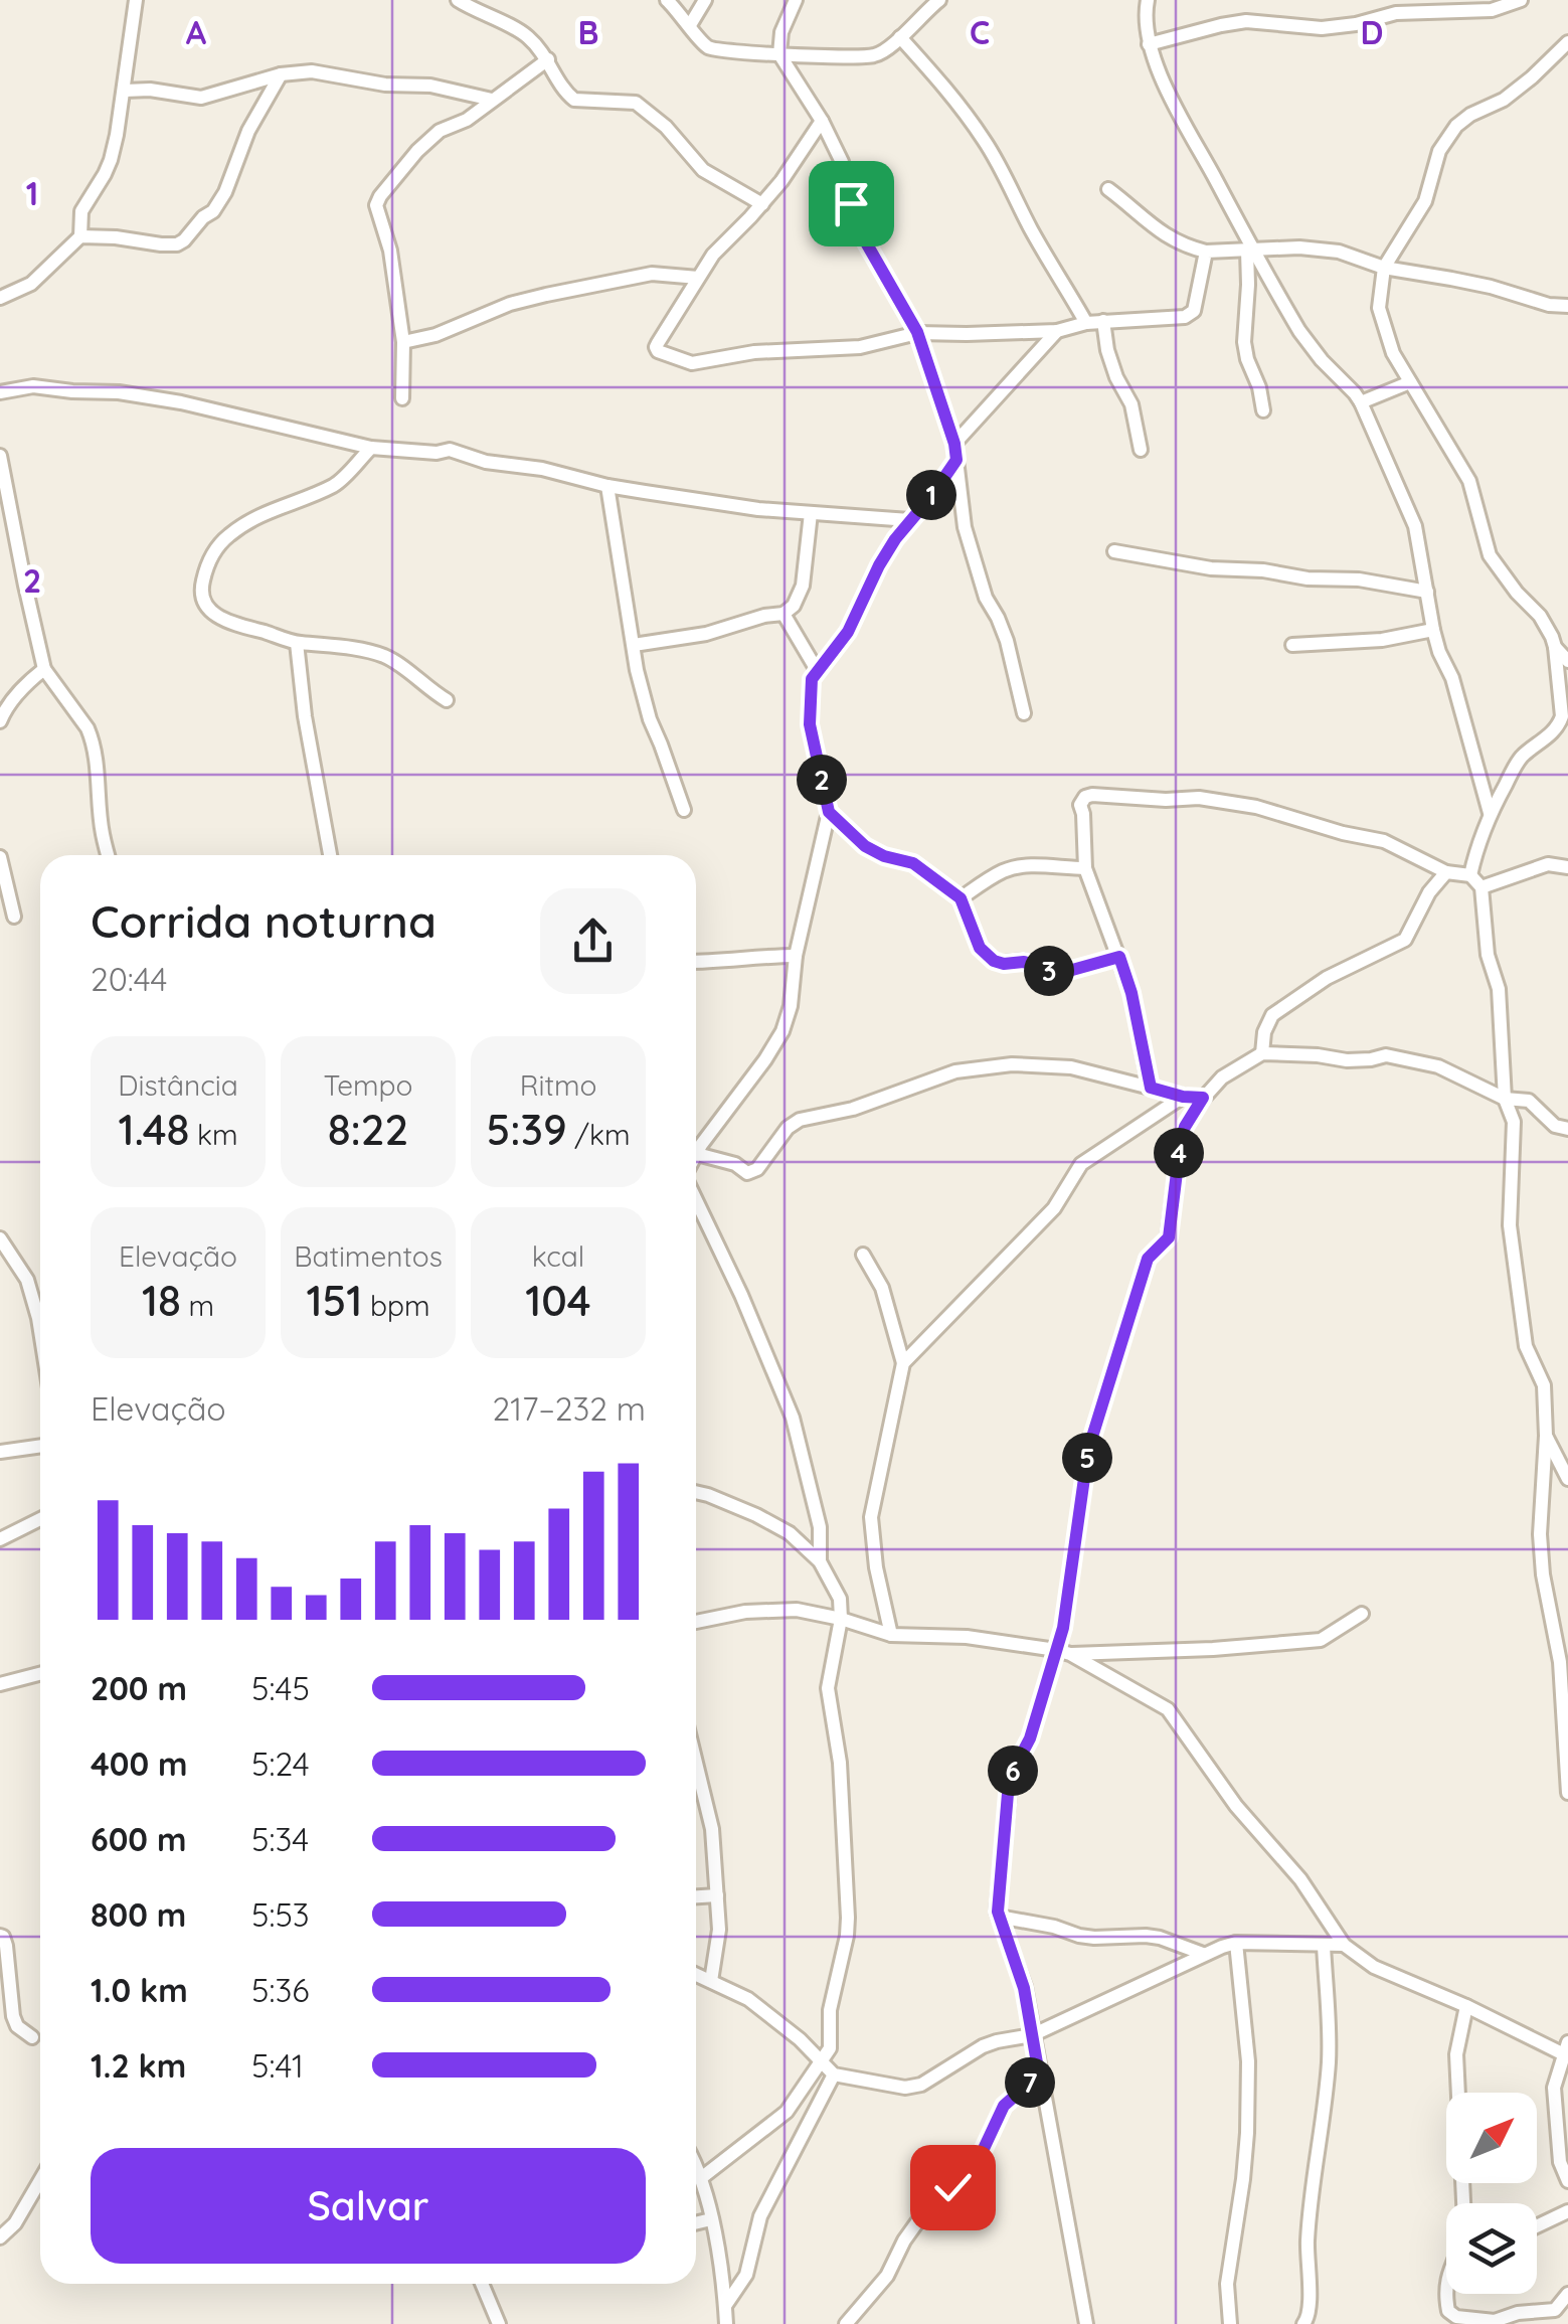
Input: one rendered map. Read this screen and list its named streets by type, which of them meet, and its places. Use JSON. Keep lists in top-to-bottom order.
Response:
{
  "north": "top right",
  "page": {
    "pins": [
      "1",
      "2",
      "3",
      "4",
      "5",
      "6",
      "7"
    ],
    "heading": ["Corrida noturna", "20:44"],
    "stats": [
      ["Distância", "1.48 km"],
      ["Tempo", "8:22"],
      ["Ritmo", "5:39 /km"],
      ["Elevação", "18 m"],
      ["Batimentos", "151 bpm"],
      ["kcal", "104"]
    ],
    "chart": ["Elevação", "217–232 m"],
    "list": [
      {
        "name": "200 m",
        "note": "5:45"
      },
      {
        "name": "400 m",
        "note": "5:24"
      },
      {
        "name": "600 m",
        "note": "5:34"
      },
      {
        "name": "800 m",
        "note": "5:53"
      },
      {
        "name": "1.0 km",
        "note": "5:36"
      },
      {
        "name": "1.2 km",
        "note": "5:41"
      }
    ],
    "buttons": "Salvar"
  },
  "grid": {
    "columns": [
      "A",
      "B",
      "C",
      "D"
    ],
    "rows": ["1", "2"]
  }
}
